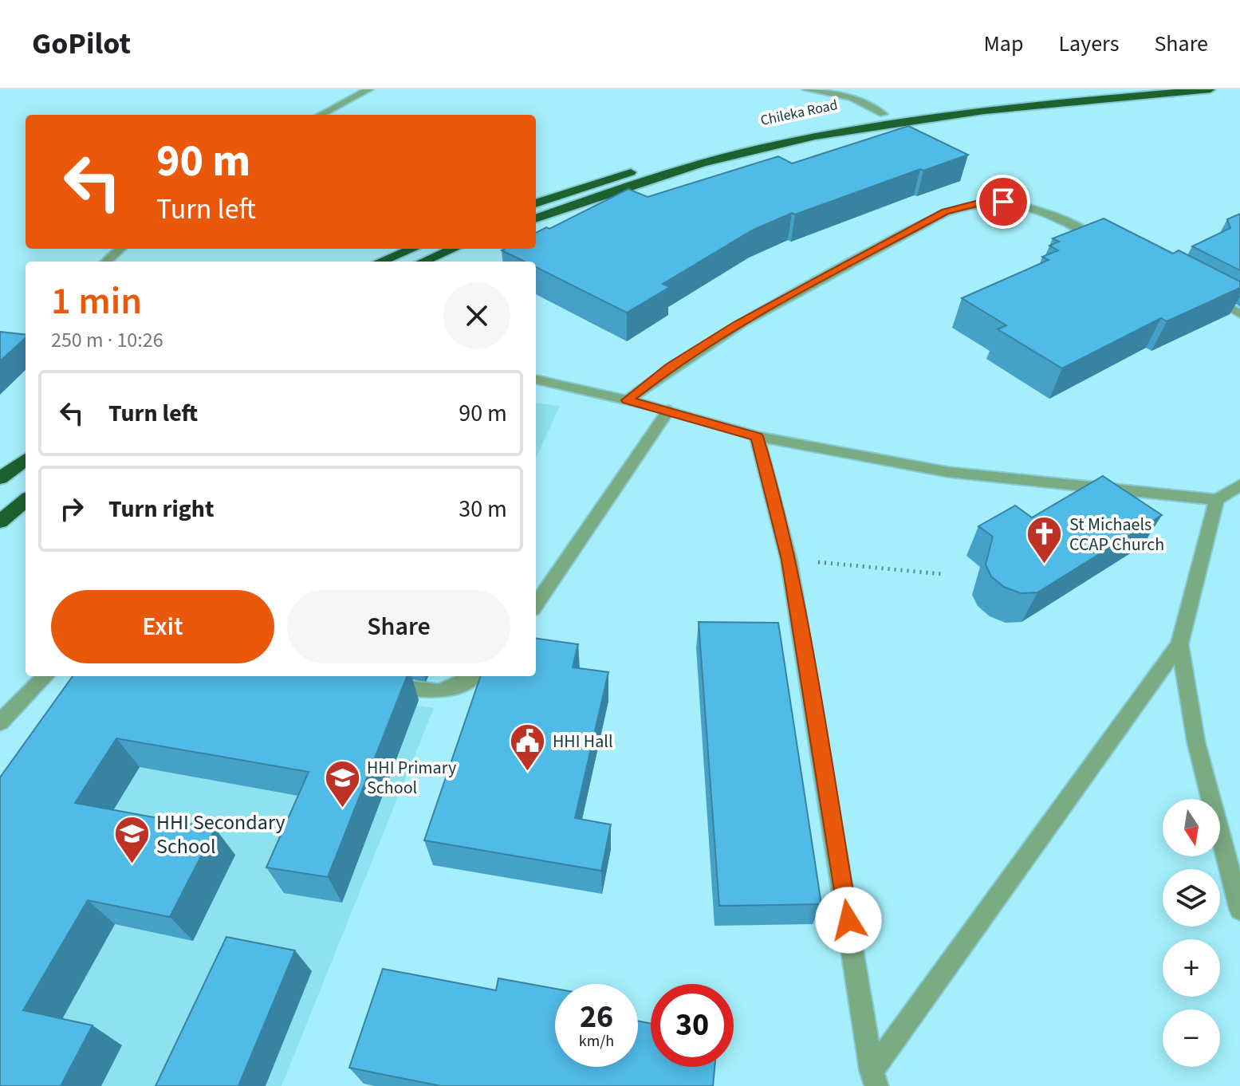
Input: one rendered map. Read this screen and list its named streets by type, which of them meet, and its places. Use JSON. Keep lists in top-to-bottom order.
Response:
{
  "streets": {
    "highway": ["Chileka Road"]
  },
  "places": {
    "church": ["St Michaels CCAP Church"],
    "public building": ["HHI Hall"],
    "school or university": ["HHI Primary School", "HHI Secondary School"]
  },
  "north": "bottom",
  "page": {
    "header": "GoPilot",
    "nav": ["Map", "Layers", "Share"],
    "turn": ["90 m", "Turn left"],
    "heading": ["1 min", "250 m · 10:26"],
    "list": [
      {
        "name": "Turn left",
        "value": "90 m"
      },
      {
        "name": "Turn right",
        "value": "30 m"
      }
    ],
    "buttons": ["Exit", "Share"],
    "map_buttons": ["+", "−"],
    "speed": "26 km/h",
    "limit": "30"
  }
}
